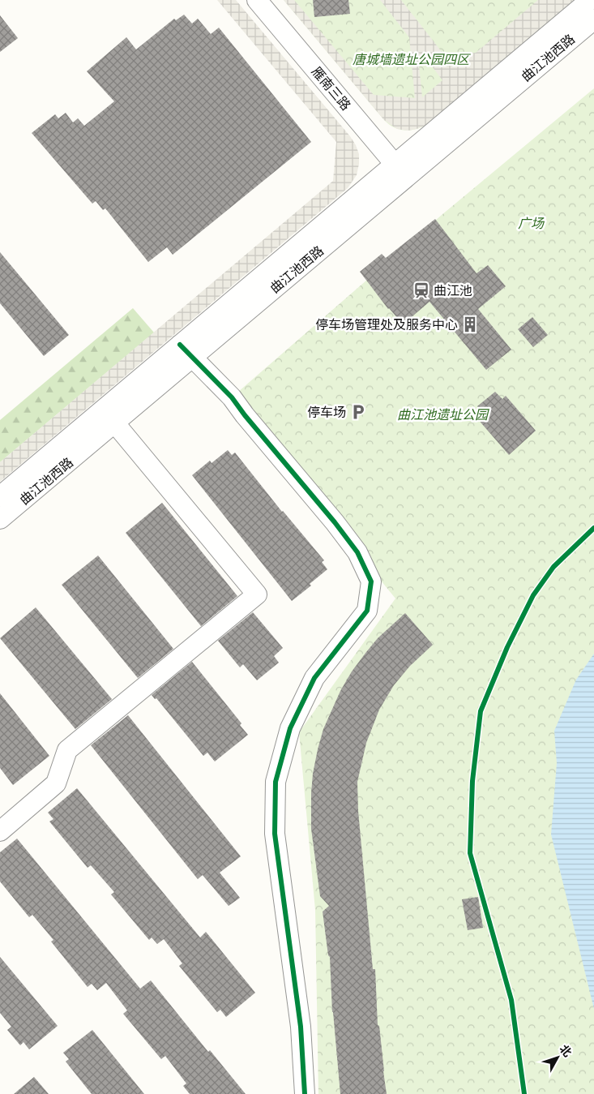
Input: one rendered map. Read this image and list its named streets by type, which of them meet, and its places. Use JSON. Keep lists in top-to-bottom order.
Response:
{
  "streets": {
    "street": ["曲江池西路", "雁南三路"]
  },
  "crossings": [
    ["曲江池西路", "雁南三路"]
  ],
  "parks": ["唐城墙遗址公园四区", "广场", "曲江池遗址公园"],
  "places": {
    "station": ["曲江池"],
    "building": ["停车场管理处及服务中心"],
    "parking": ["停车场"]
  },
  "north": "top right"
}
